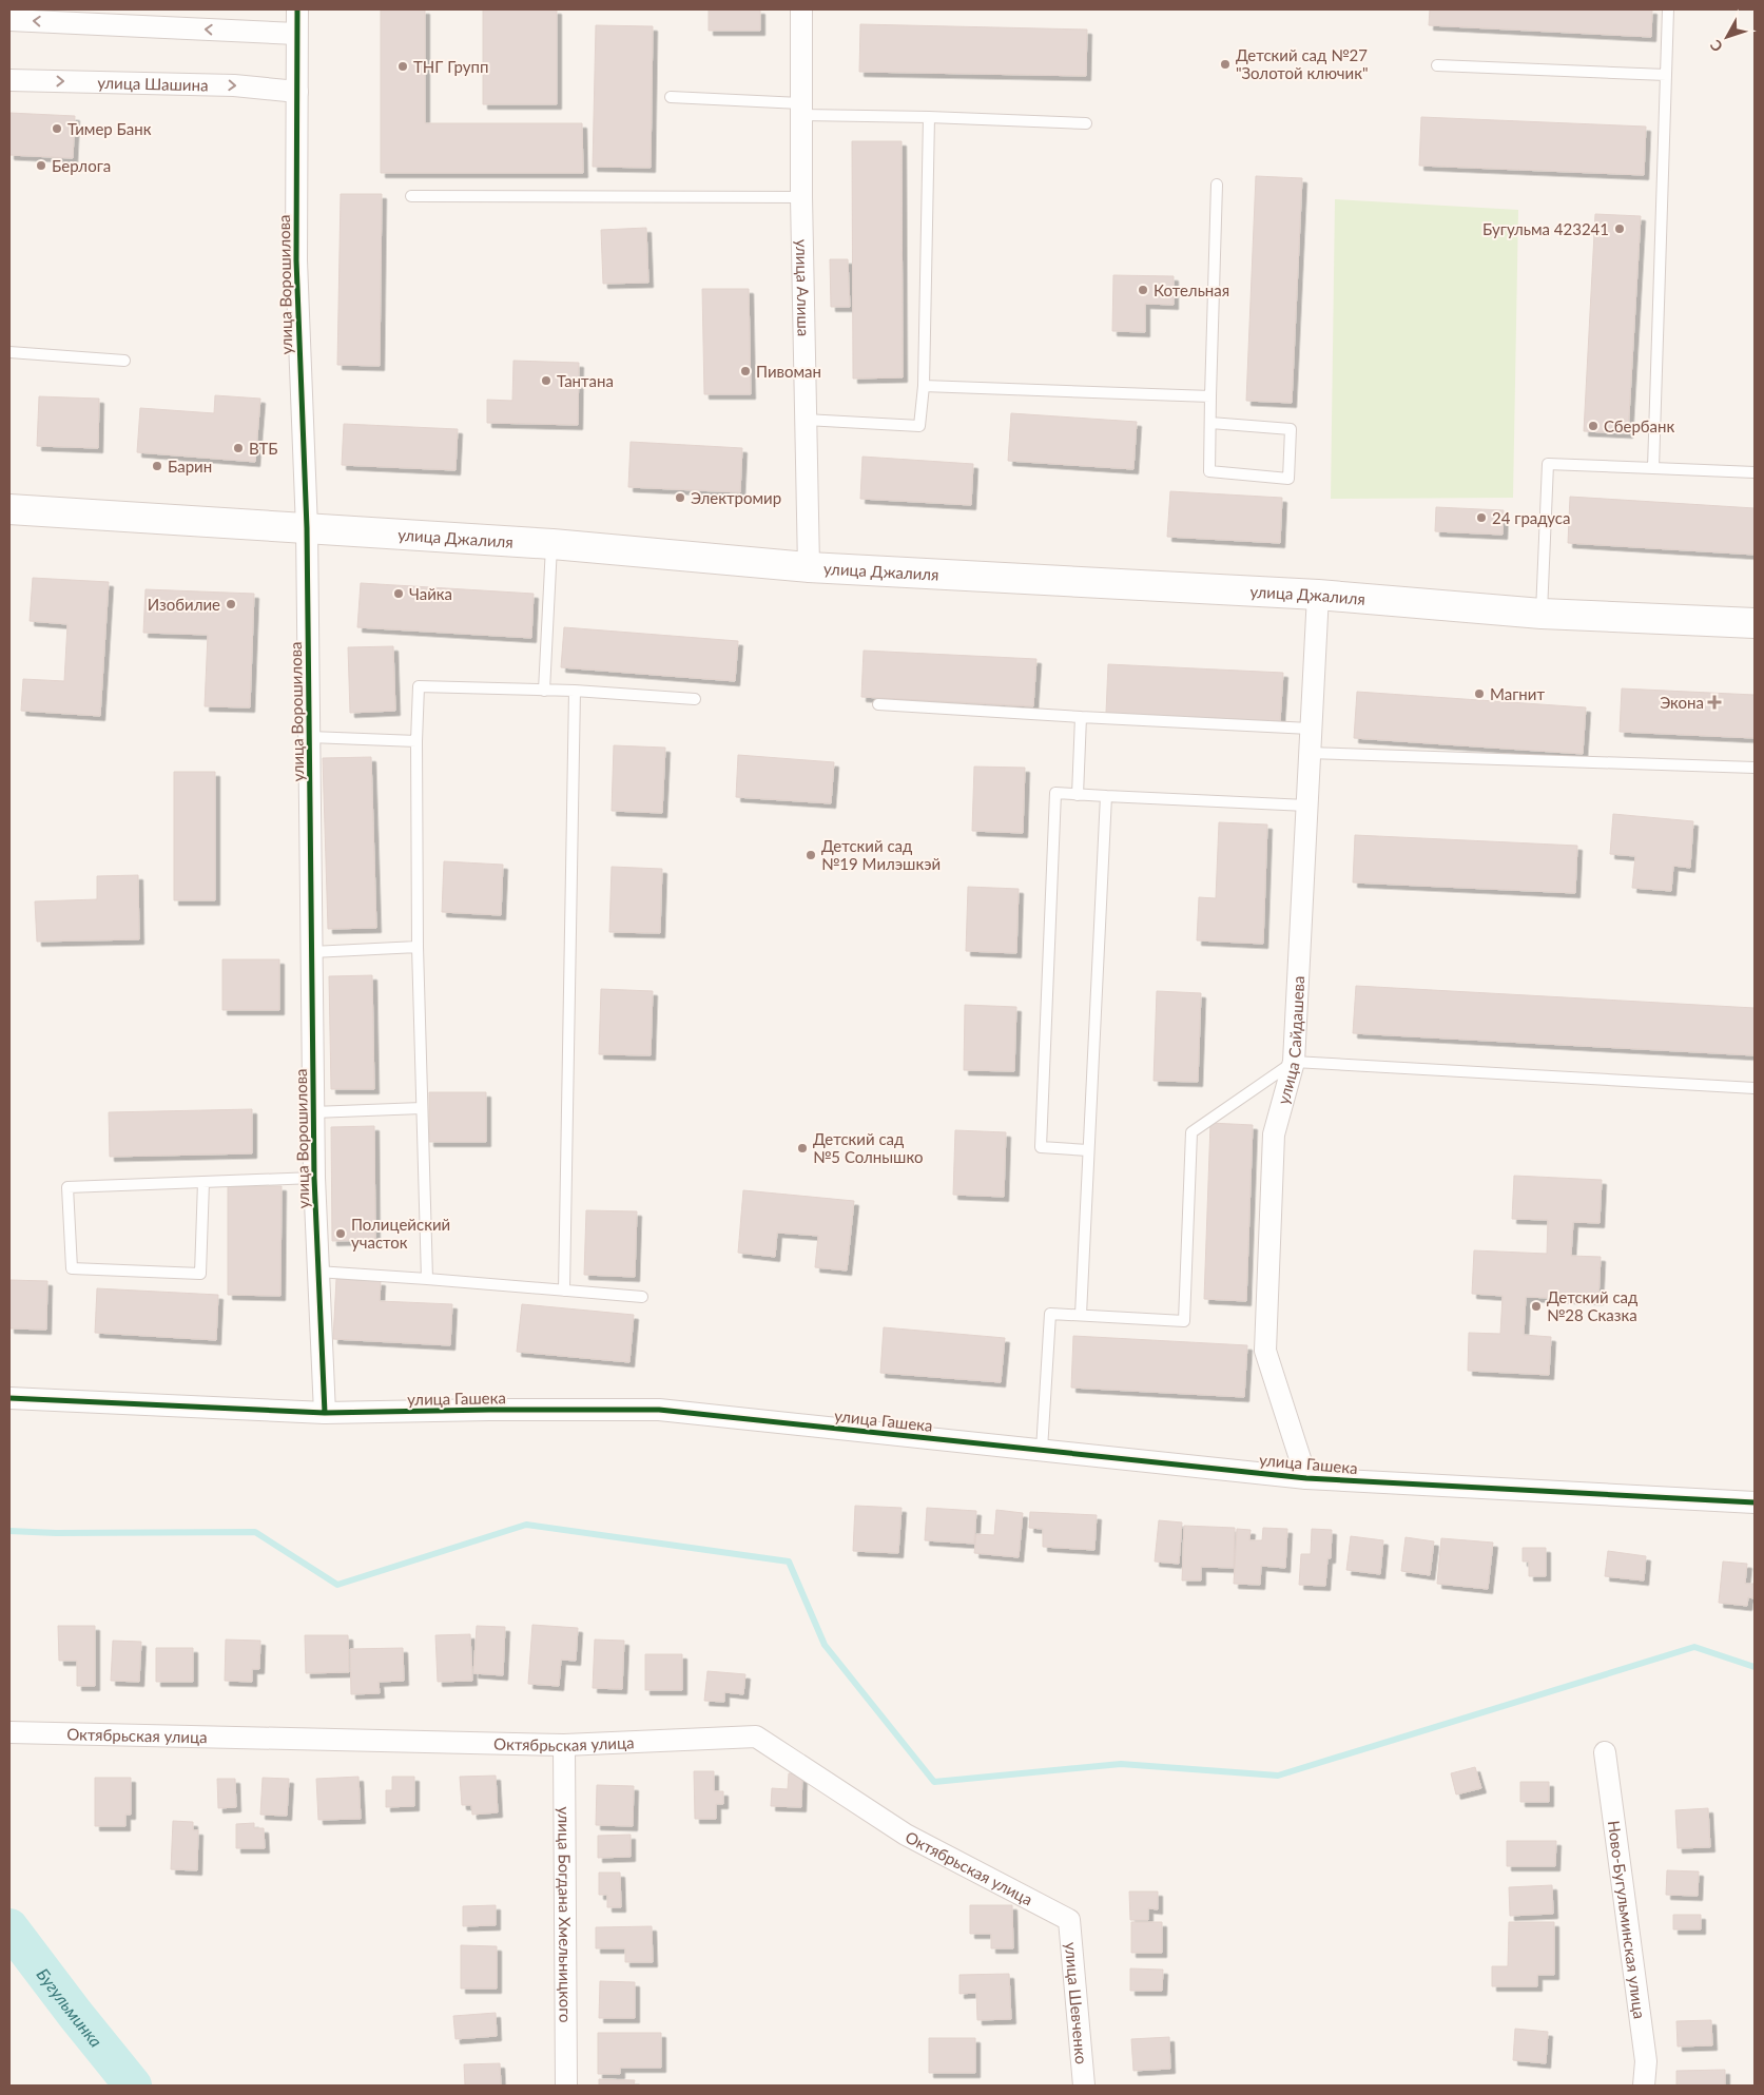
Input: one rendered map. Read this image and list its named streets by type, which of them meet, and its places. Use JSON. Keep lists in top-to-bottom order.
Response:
{
  "streets": {
    "main road": ["улица Джалиля"],
    "street": [
      "улица Шашина",
      "улица Ворошилова",
      "улица Алиша",
      "улица Сайдашева",
      "улица Гашека",
      "Октябрьская улица",
      "улица Богдана Хмельницкого",
      "Ново-Бугульминская улица",
      "улица Шевченко"
    ]
  },
  "crossings": [
    ["улица Шашина", "улица Ворошилова"],
    ["улица Ворошилова", "улица Джалиля"],
    ["улица Ворошилова", "улица Гашека"],
    ["улица Алиша", "улица Джалиля"],
    ["улица Джалиля", "улица Сайдашева"],
    ["улица Сайдашева", "улица Гашека"],
    ["Октябрьская улица", "улица Богдана Хмельницкого"],
    ["Октябрьская улица", "улица Шевченко"]
  ],
  "water": ["Бугульминка"],
  "places": {
    "other": [
      "Детский сад №27 \"Золотой ключик\"",
      "ТНГ Групп",
      "Тимер Банк",
      "Берлога",
      "Бугульма 423241",
      "Котельная",
      "Пивоман",
      "Тантана",
      "Сбербанк",
      "ВТБ",
      "Барин",
      "Электромир",
      "24 градуса",
      "Чайка",
      "Изобилие",
      "Магнит",
      "Детский сад №19 Милэшкэй",
      "Детский сад №5 Солнышко",
      "Полицейский участок",
      "Детский сад №28 Сказка"
    ],
    "health": ["Экона"]
  },
  "north": "bottom left"
}
